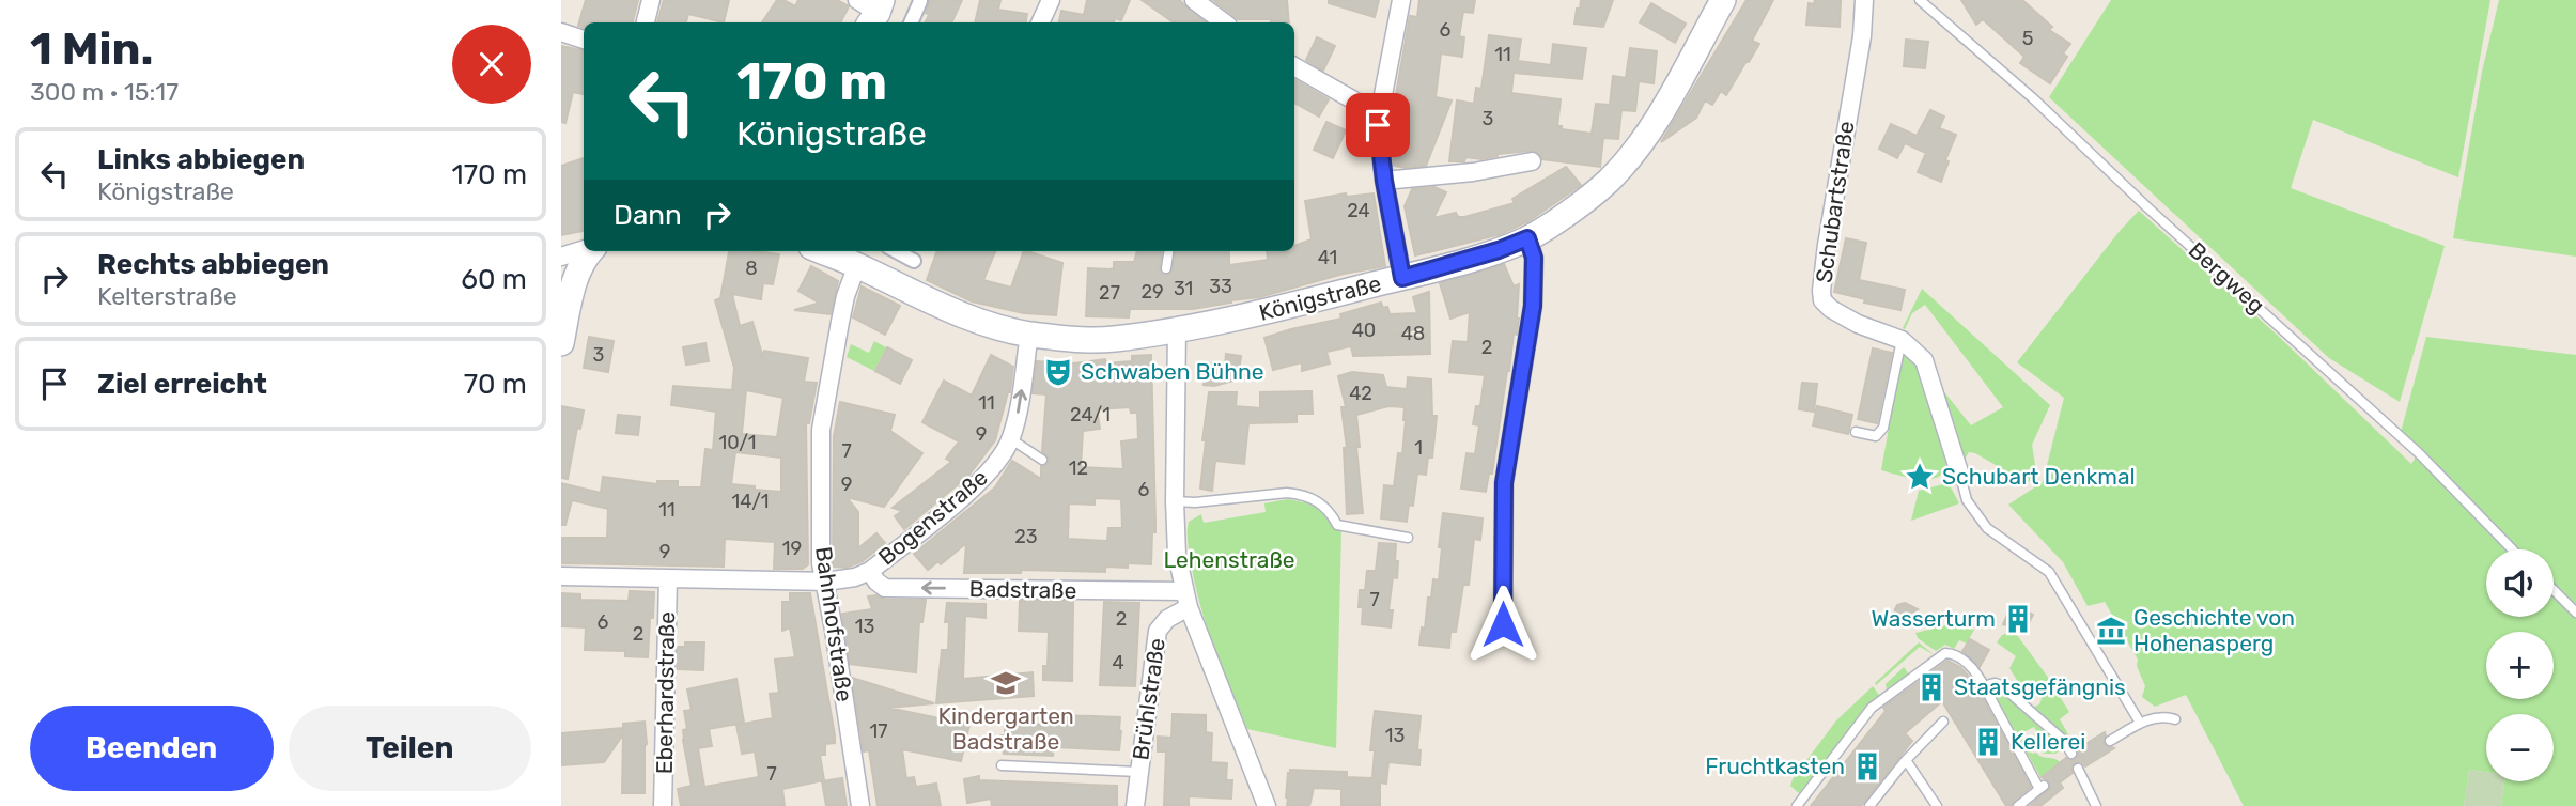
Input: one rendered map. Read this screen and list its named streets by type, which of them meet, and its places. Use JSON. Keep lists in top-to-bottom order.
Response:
{
  "streets": {
    "main road": ["Königstraße"],
    "street": [
      "Schubartstraße",
      "Bogenstraße",
      "Badstraße",
      "Bahnhofstraße",
      "Eberhardstraße",
      "Brühlstraße"
    ],
    "lane": ["Bergweg"]
  },
  "crossings": [
    ["Königstraße", "Bogenstraße"],
    ["Königstraße", "Bahnhofstraße"],
    ["Bogenstraße", "Badstraße"],
    ["Bogenstraße", "Bahnhofstraße"],
    ["Badstraße", "Brühlstraße"]
  ],
  "one_way": ["Badstraße"],
  "parks": ["Lehenstraße"],
  "places": {
    "theatre": ["Schwaben Bühne"],
    "place": ["Schubart Denkmal"],
    "building": [
      "Wasserturm",
      "Staatsgefängnis",
      "Kellerei",
      "Fruchtkasten"
    ],
    "museum": ["Geschichte von Hohenasperg"],
    "school or university": ["Kindergarten Badstraße"]
  },
  "house_numbers": [
    "6",
    "5",
    "11",
    "3",
    "24",
    "41",
    "8",
    "33",
    "31",
    "29",
    "27",
    "40",
    "48",
    "2",
    "3",
    "42",
    "11",
    "24/1",
    "9",
    "10/1",
    "1",
    "7",
    "12",
    "9",
    "6",
    "14/1",
    "11",
    "23",
    "19",
    "9",
    "7",
    "2",
    "6",
    "13",
    "2",
    "4",
    "17",
    "13",
    "7"
  ],
  "page": {
    "heading": ["1 Min.", "300 m · 15:17"],
    "turn": ["170 m", "Königstraße"],
    "list": [
      {
        "name": "Links abbiegen",
        "note": "Königstraße",
        "value": "170 m"
      },
      {
        "name": "Rechts abbiegen",
        "note": "Kelterstraße",
        "value": "60 m"
      },
      {
        "name": "Ziel erreicht",
        "value": "70 m"
      }
    ],
    "then": "Dann",
    "map_buttons": ["+", "−"],
    "buttons": ["Beenden", "Teilen"]
  }
}
